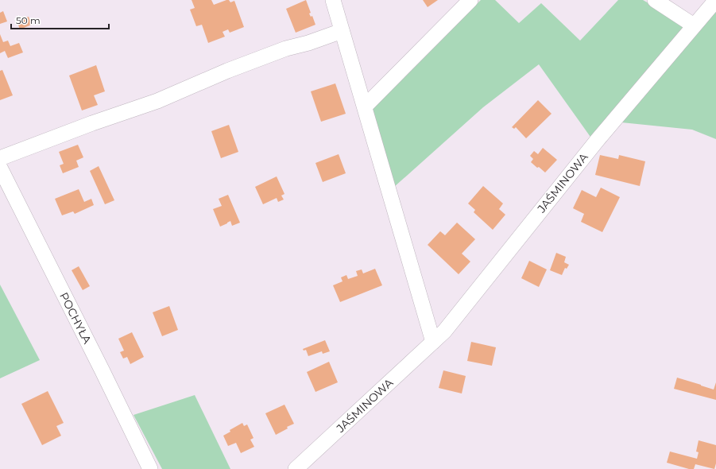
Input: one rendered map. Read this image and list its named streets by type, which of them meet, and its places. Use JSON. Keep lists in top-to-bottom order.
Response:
{
  "streets": {
    "street": ["JAŚMINOWA", "POCHYŁA"]
  },
  "scale_bar": "50 m"
}
